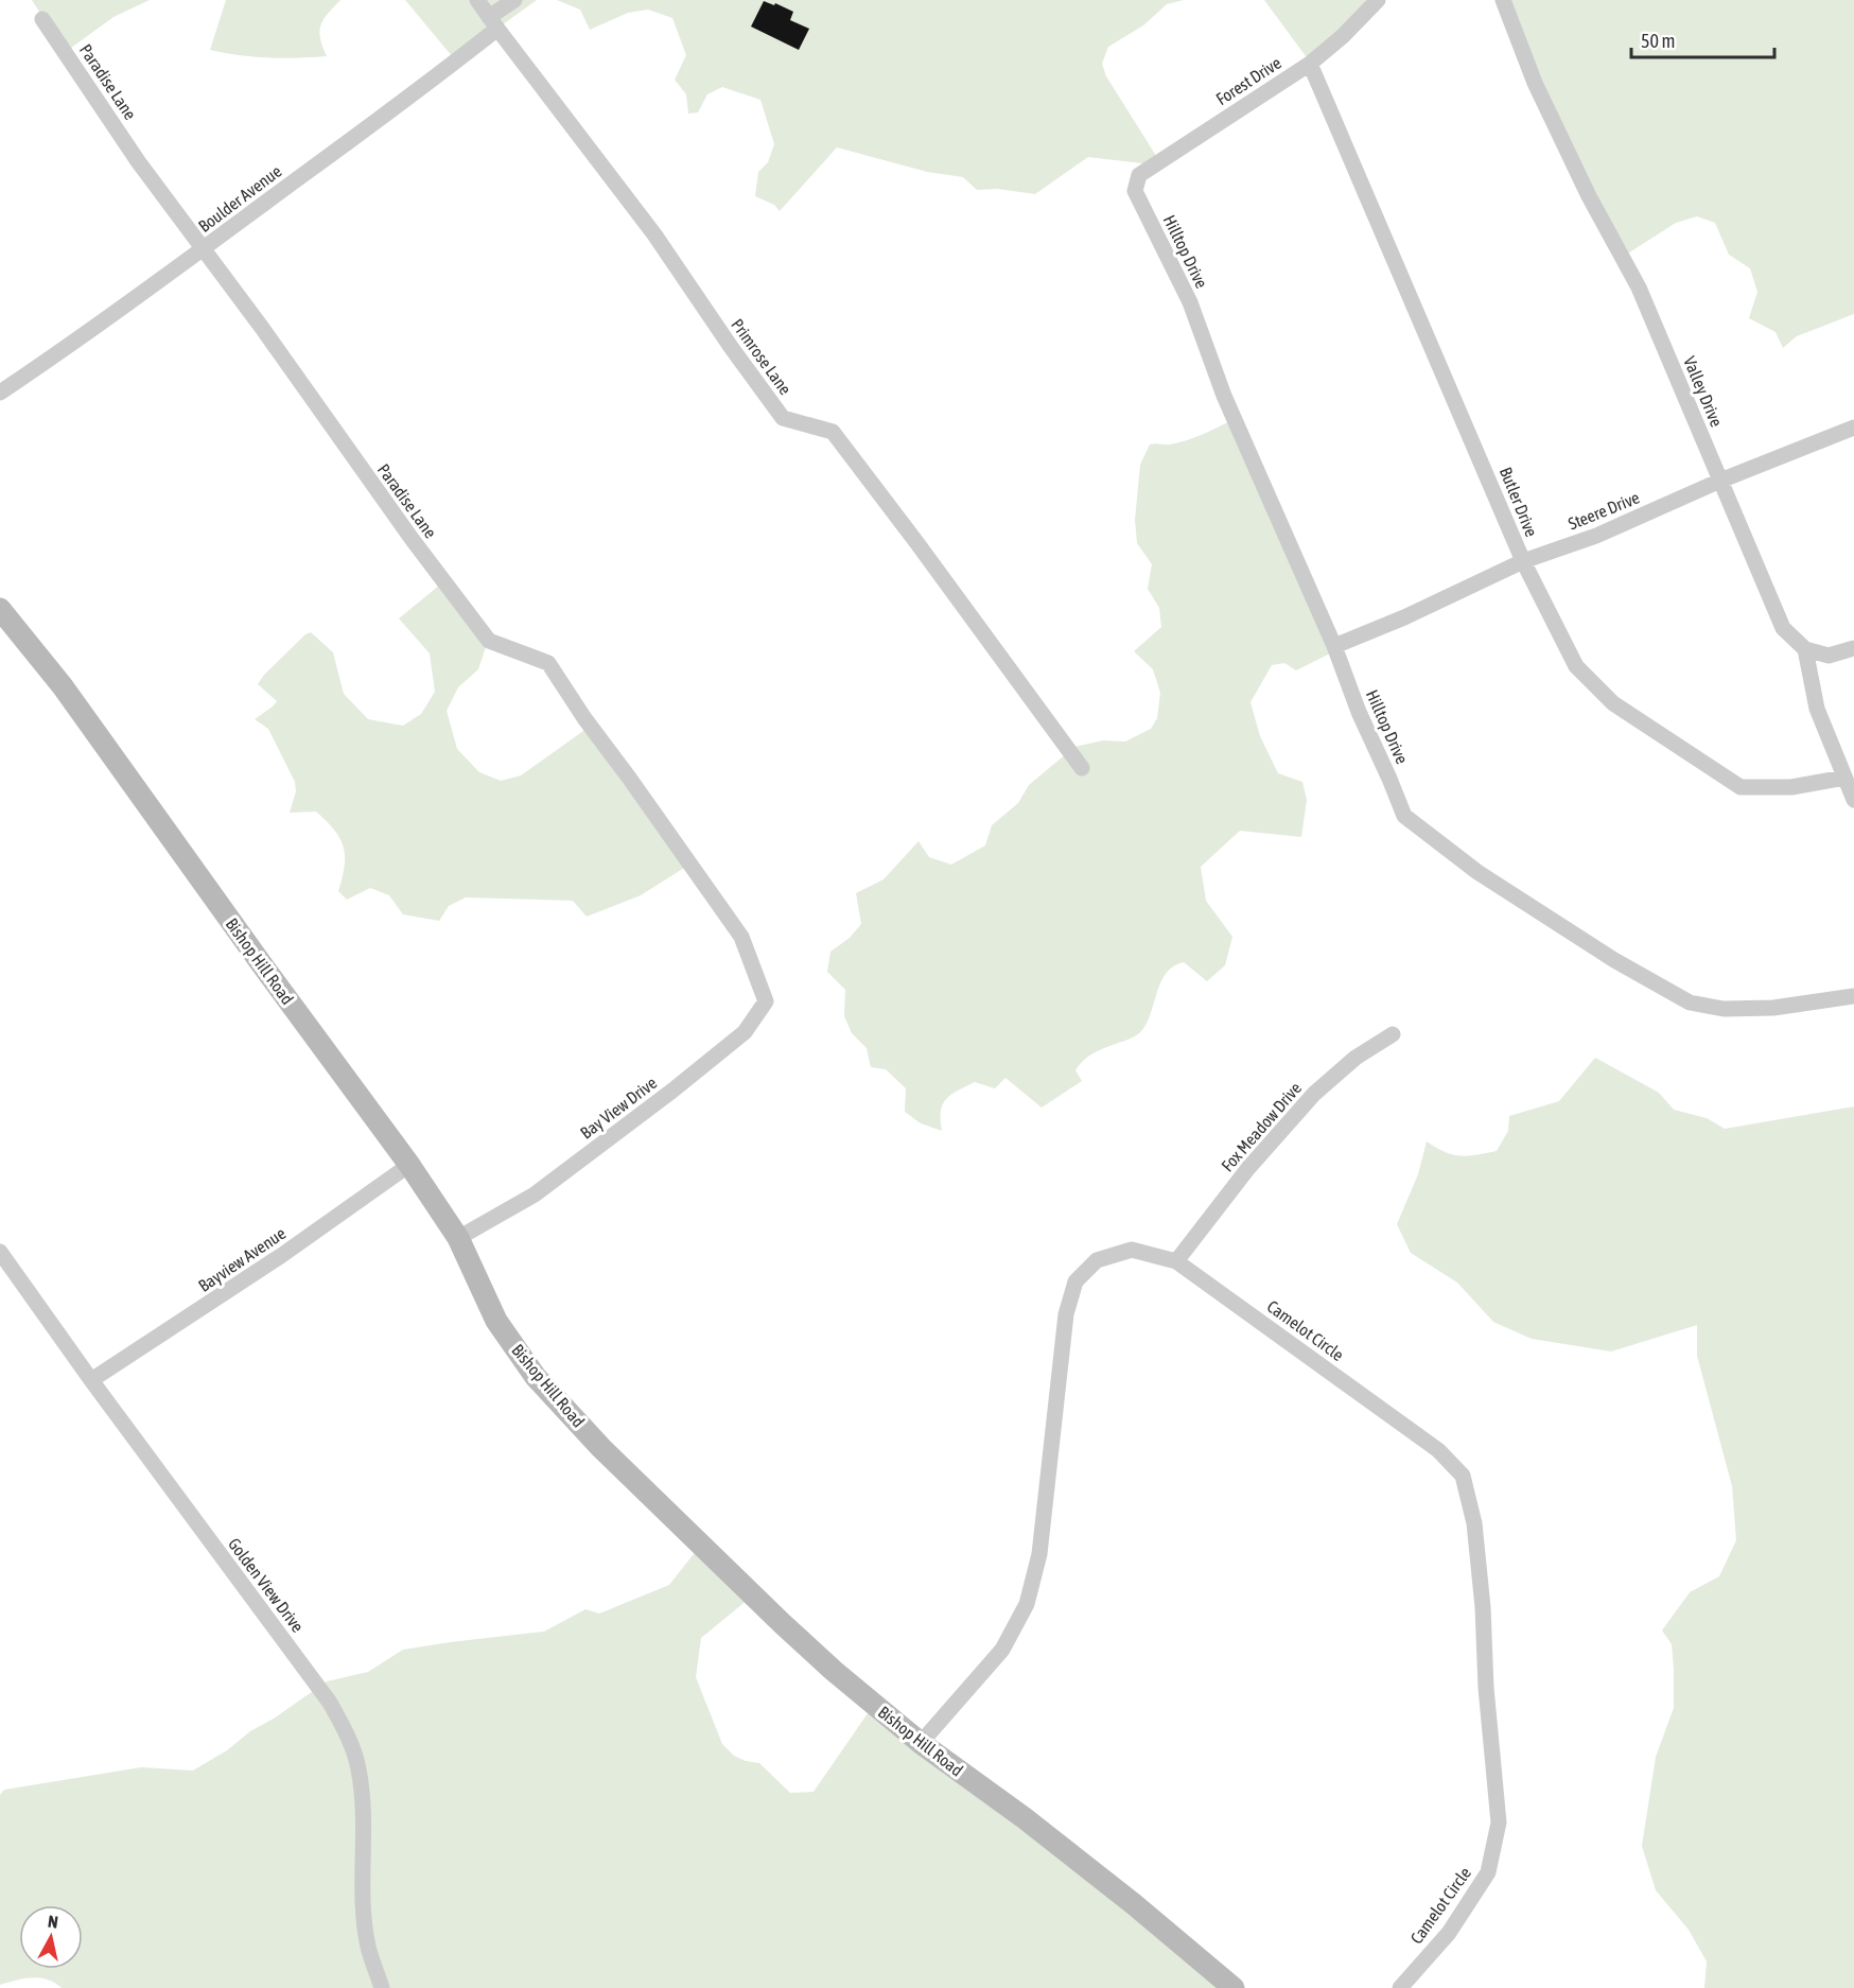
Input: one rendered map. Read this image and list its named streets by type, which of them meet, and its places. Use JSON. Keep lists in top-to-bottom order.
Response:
{
  "streets": {
    "street": [
      "Forest Drive",
      "Paradise Lane",
      "Boulder Avenue",
      "Hilltop Drive",
      "Primrose Lane",
      "Valley Drive",
      "Butler Drive",
      "Steere Drive",
      "Bishop Hill Road",
      "Bay View Drive",
      "Fox Meadow Drive",
      "Bayview Avenue",
      "Camelot Circle",
      "Golden View Drive"
    ]
  },
  "crossings": [
    ["Forest Drive", "Hilltop Drive"],
    ["Forest Drive", "Butler Drive"],
    ["Paradise Lane", "Boulder Avenue"],
    ["Paradise Lane", "Bay View Drive"],
    ["Boulder Avenue", "Primrose Lane"],
    ["Hilltop Drive", "Steere Drive"],
    ["Valley Drive", "Steere Drive"],
    ["Butler Drive", "Steere Drive"],
    ["Bishop Hill Road", "Bay View Drive"],
    ["Bishop Hill Road", "Bayview Avenue"],
    ["Bishop Hill Road", "Camelot Circle"],
    ["Fox Meadow Drive", "Camelot Circle"],
    ["Bayview Avenue", "Golden View Drive"]
  ],
  "scale_bar": "50 m",
  "north": "top"
}
